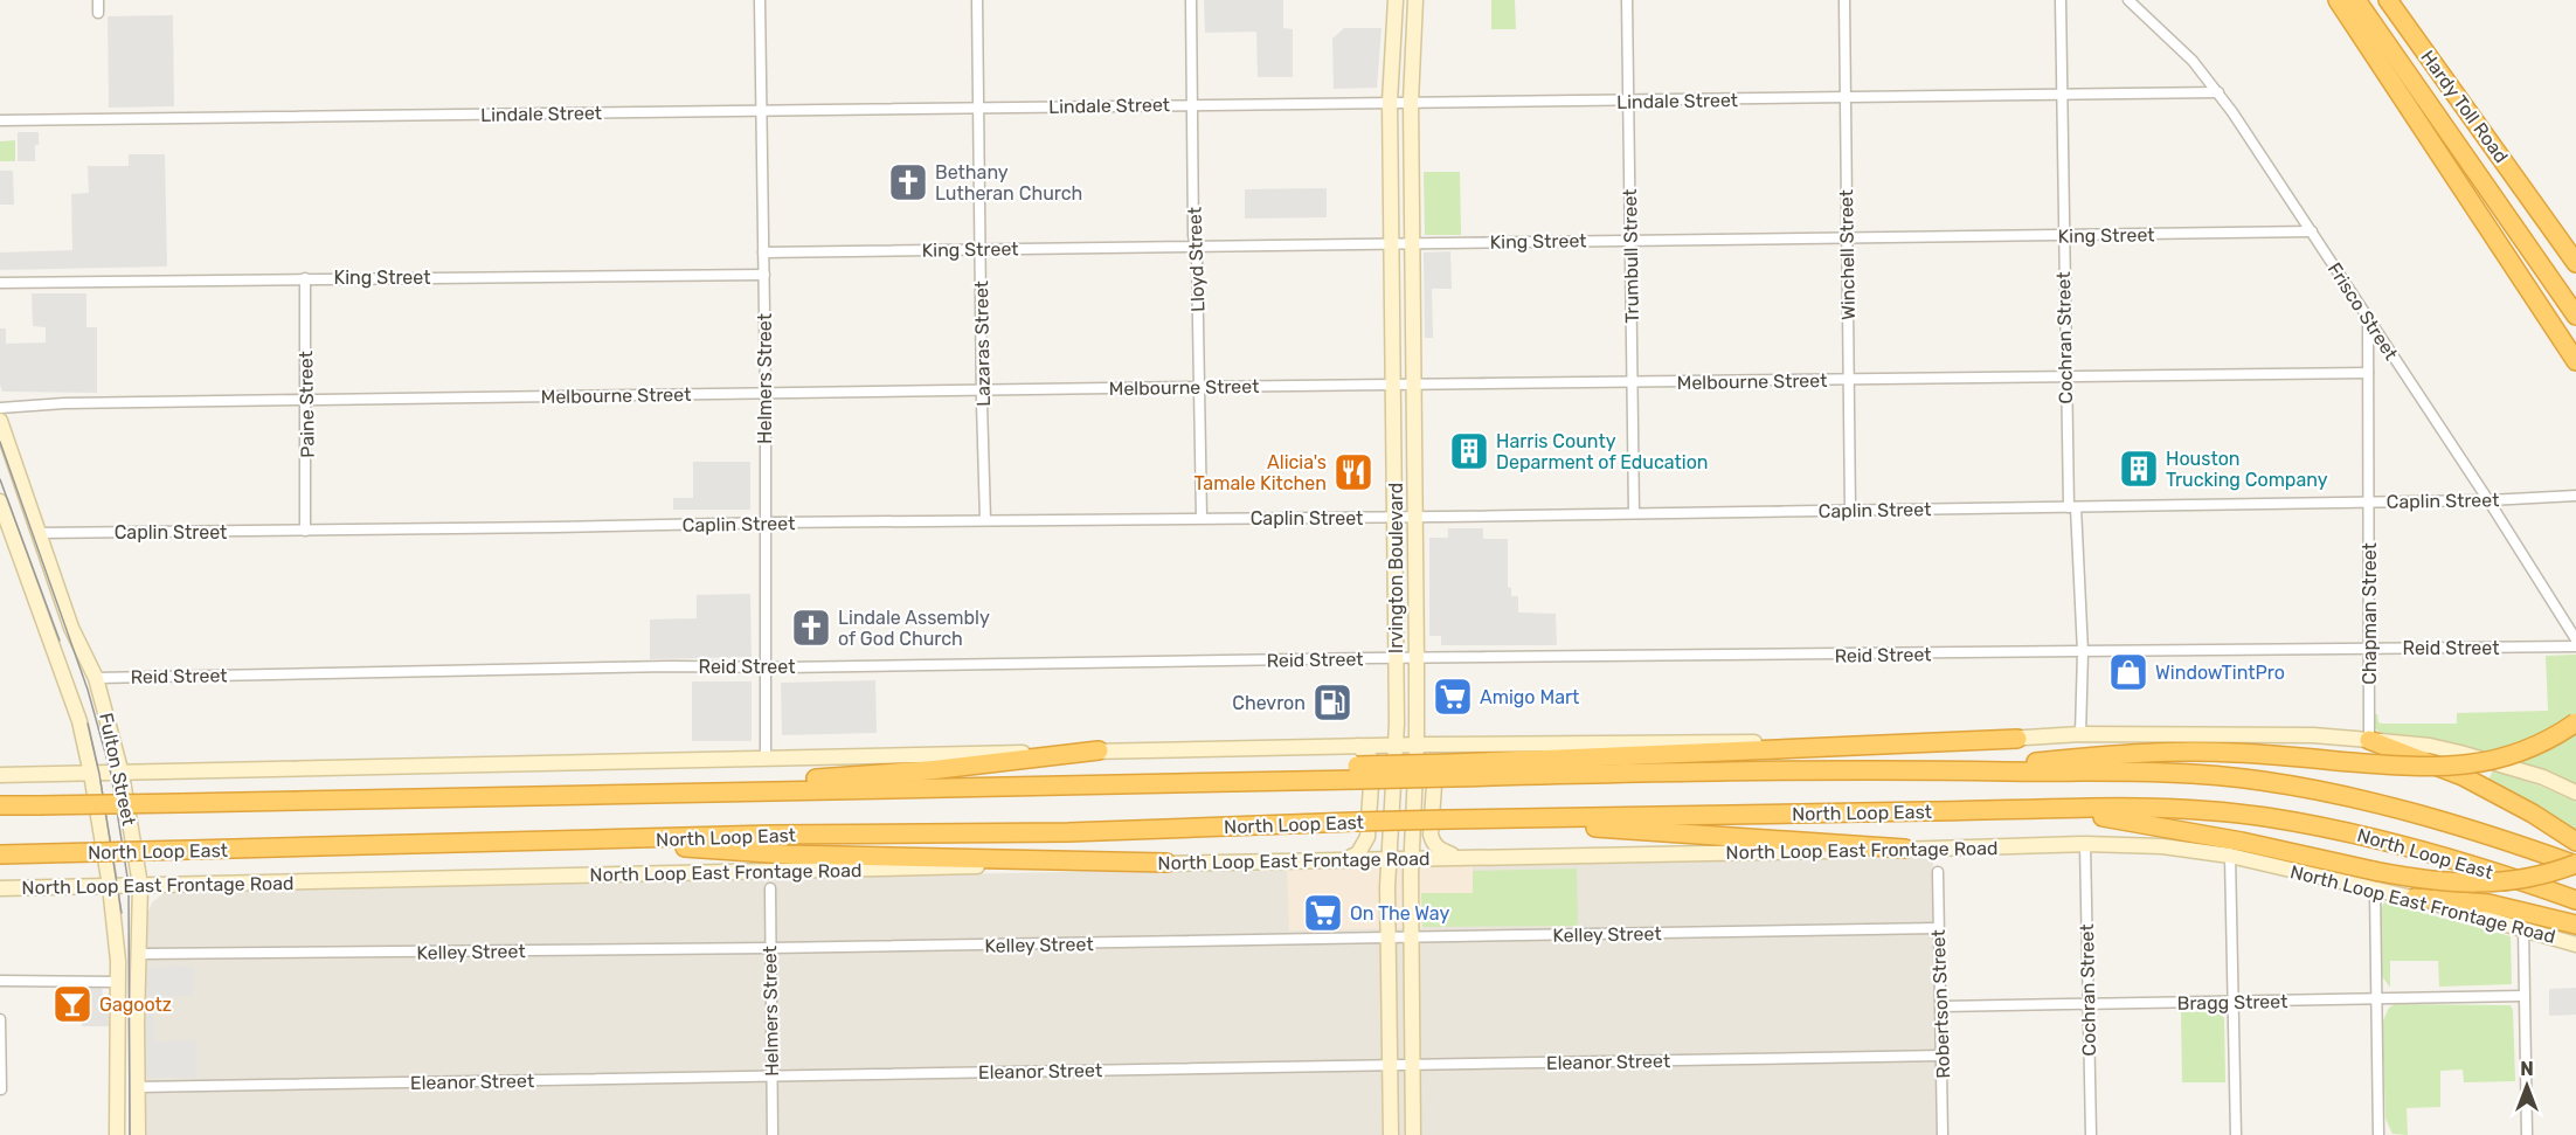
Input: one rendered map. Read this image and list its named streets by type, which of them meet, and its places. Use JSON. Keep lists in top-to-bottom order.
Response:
{
  "streets": {
    "highway": ["Hardy Toll Road", "North Loop East"],
    "main road": ["Irvington Boulevard", "Fulton Street", "North Loop East Frontage Road"],
    "street": [
      "Lindale Street",
      "King Street",
      "Winchell Street",
      "Trumbull Street",
      "Lloyd Street",
      "Frisco Street",
      "Cochran Street",
      "Lazaras Street",
      "Helmers Street",
      "Melbourne Street",
      "Paine Street",
      "Caplin Street",
      "Chapman Street",
      "Reid Street",
      "Kelley Street",
      "Bragg Street",
      "Robertson Street",
      "Eleanor Street"
    ]
  },
  "crossings": [
    ["Lindale Street", "Winchell Street"],
    ["Lindale Street", "Trumbull Street"],
    ["Lindale Street", "Lloyd Street"],
    ["Lindale Street", "Frisco Street"],
    ["Lindale Street", "Cochran Street"],
    ["Lindale Street", "Lazaras Street"],
    ["Lindale Street", "Helmers Street"],
    ["Lindale Street", "Irvington Boulevard"],
    ["King Street", "Winchell Street"],
    ["King Street", "Trumbull Street"],
    ["King Street", "Lloyd Street"],
    ["King Street", "Frisco Street"],
    ["King Street", "Cochran Street"],
    ["King Street", "Lazaras Street"],
    ["King Street", "Helmers Street"],
    ["King Street", "Paine Street"],
    ["King Street", "Irvington Boulevard"],
    ["Winchell Street", "Melbourne Street"],
    ["Winchell Street", "Caplin Street"],
    ["Trumbull Street", "Melbourne Street"],
    ["Trumbull Street", "Caplin Street"],
    ["Lloyd Street", "Melbourne Street"],
    ["Lloyd Street", "Caplin Street"],
    ["Frisco Street", "Caplin Street"],
    ["Frisco Street", "Chapman Street"],
    ["Cochran Street", "Melbourne Street"],
    ["Cochran Street", "Caplin Street"],
    ["Cochran Street", "Reid Street"],
    ["Cochran Street", "North Loop East Frontage Road"],
    ["Cochran Street", "Bragg Street"],
    ["Lazaras Street", "Melbourne Street"],
    ["Lazaras Street", "Caplin Street"],
    ["Helmers Street", "Melbourne Street"],
    ["Helmers Street", "Caplin Street"],
    ["Helmers Street", "Reid Street"],
    ["Helmers Street", "Kelley Street"],
    ["Helmers Street", "Eleanor Street"],
    ["Melbourne Street", "Paine Street"],
    ["Melbourne Street", "Irvington Boulevard"],
    ["Melbourne Street", "Chapman Street"],
    ["Paine Street", "Caplin Street"],
    ["Caplin Street", "Irvington Boulevard"],
    ["Caplin Street", "Chapman Street"],
    ["Caplin Street", "Fulton Street"],
    ["Irvington Boulevard", "Reid Street"],
    ["Irvington Boulevard", "North Loop East Frontage Road"],
    ["Irvington Boulevard", "Kelley Street"],
    ["Irvington Boulevard", "Eleanor Street"],
    ["Chapman Street", "Reid Street"],
    ["Reid Street", "Fulton Street"],
    ["Fulton Street", "North Loop East Frontage Road"],
    ["Fulton Street", "Kelley Street"],
    ["Fulton Street", "Eleanor Street"],
    ["Kelley Street", "Robertson Street"],
    ["Bragg Street", "Robertson Street"],
    ["Robertson Street", "Eleanor Street"]
  ],
  "places": {
    "church": ["Bethany Lutheran Church", "Lindale Assembly of God Church"],
    "building": ["Harris County Deparment of Education", "Houston Trucking Company"],
    "restaurant": ["Alicia's Tamale Kitchen"],
    "shop": ["WindowTintPro"],
    "supermarket": ["Amigo Mart", "On The Way"],
    "fuel station": ["Chevron"],
    "bar": ["Gagootz"]
  },
  "north": "top"
}
